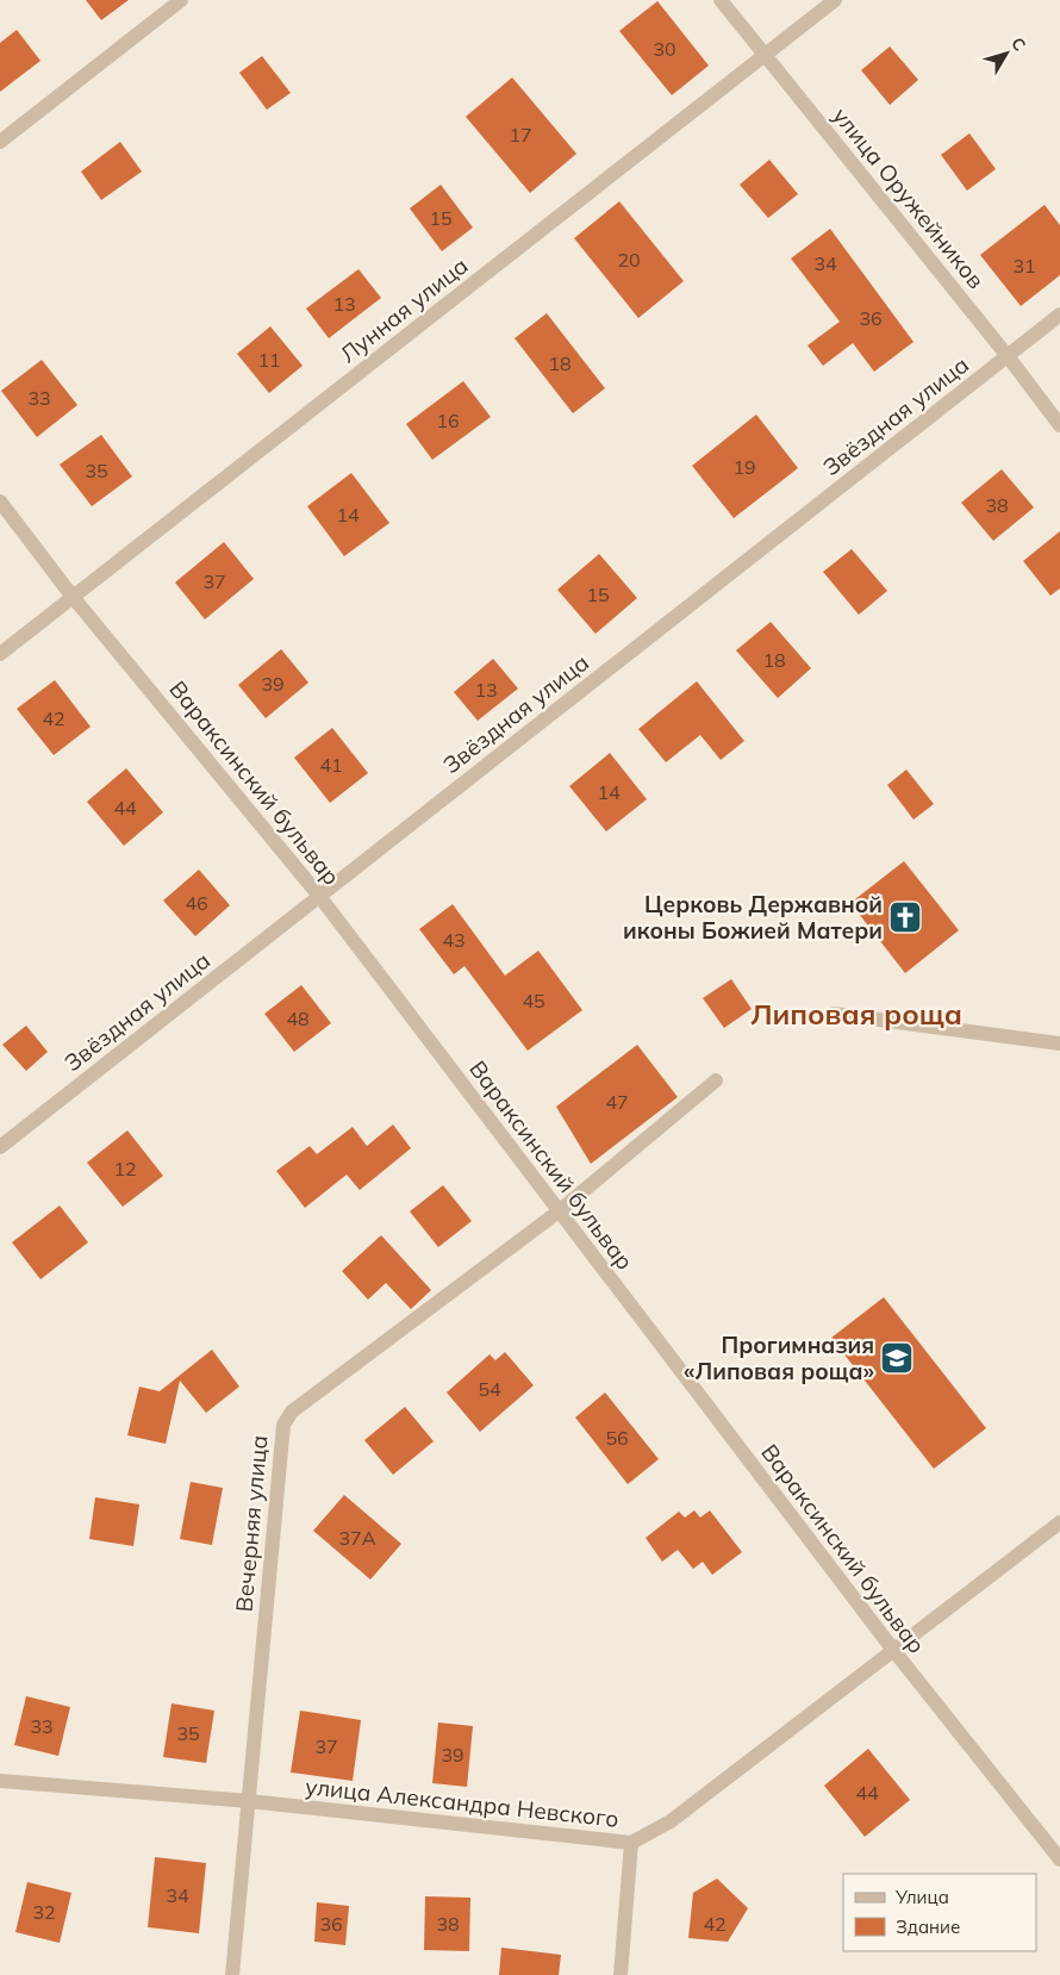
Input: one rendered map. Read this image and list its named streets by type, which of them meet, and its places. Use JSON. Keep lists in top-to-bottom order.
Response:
{
  "streets": {
    "street": [
      "улица Оружейников",
      "Лунная улица",
      "Звёздная улица",
      "Вараксинский бульвар",
      "Вечерняя улица",
      "улица Александра Невского"
    ]
  },
  "crossings": [
    ["улица Оружейников", "Лунная улица"],
    ["улица Оружейников", "Звёздная улица"],
    ["Лунная улица", "Вараксинский бульвар"],
    ["Звёздная улица", "Вараксинский бульвар"],
    ["Вараксинский бульвар", "Вечерняя улица"],
    ["Вараксинский бульвар", "улица Александра Невского"],
    ["Вечерняя улица", "улица Александра Невского"]
  ],
  "districts": ["Липовая роща"],
  "places": {
    "church": ["Церковь Державной иконы Божией Матери"],
    "school or university": ["Прогимназия «Липовая роща»"]
  },
  "house_numbers": [
    "30",
    "17",
    "15",
    "20",
    "34",
    "31",
    "13",
    "36",
    "11",
    "18",
    "33",
    "16",
    "19",
    "35",
    "38",
    "14",
    "37",
    "15",
    "18",
    "39",
    "13",
    "42",
    "41",
    "14",
    "44",
    "46",
    "43",
    "45",
    "48",
    "47",
    "12",
    "54",
    "56",
    "37А",
    "33",
    "35",
    "37",
    "39",
    "44",
    "34",
    "32",
    "36",
    "38",
    "42"
  ],
  "legend": ["Улица", "Здание"],
  "north": "top right"
}
